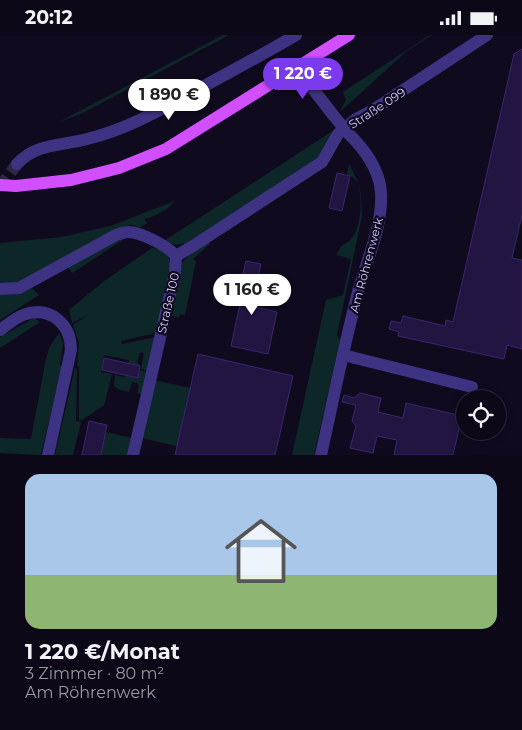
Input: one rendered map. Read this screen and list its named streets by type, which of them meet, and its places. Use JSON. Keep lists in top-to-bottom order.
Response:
{
  "streets": {
    "street": ["Straße 099", "Am Röhrenwerk", "Straße 100"]
  },
  "crossings": [
    ["Straße 099", "Straße 100"]
  ],
  "page": {
    "status": "20:12",
    "price": ["1 220 €", "1 890 €", "1 160 €"],
    "list": [
      {
        "name": "1 220 €/Monat",
        "note": "3 Zimmer · 80 m² · Am Röhrenwerk"
      }
    ]
  }
}
